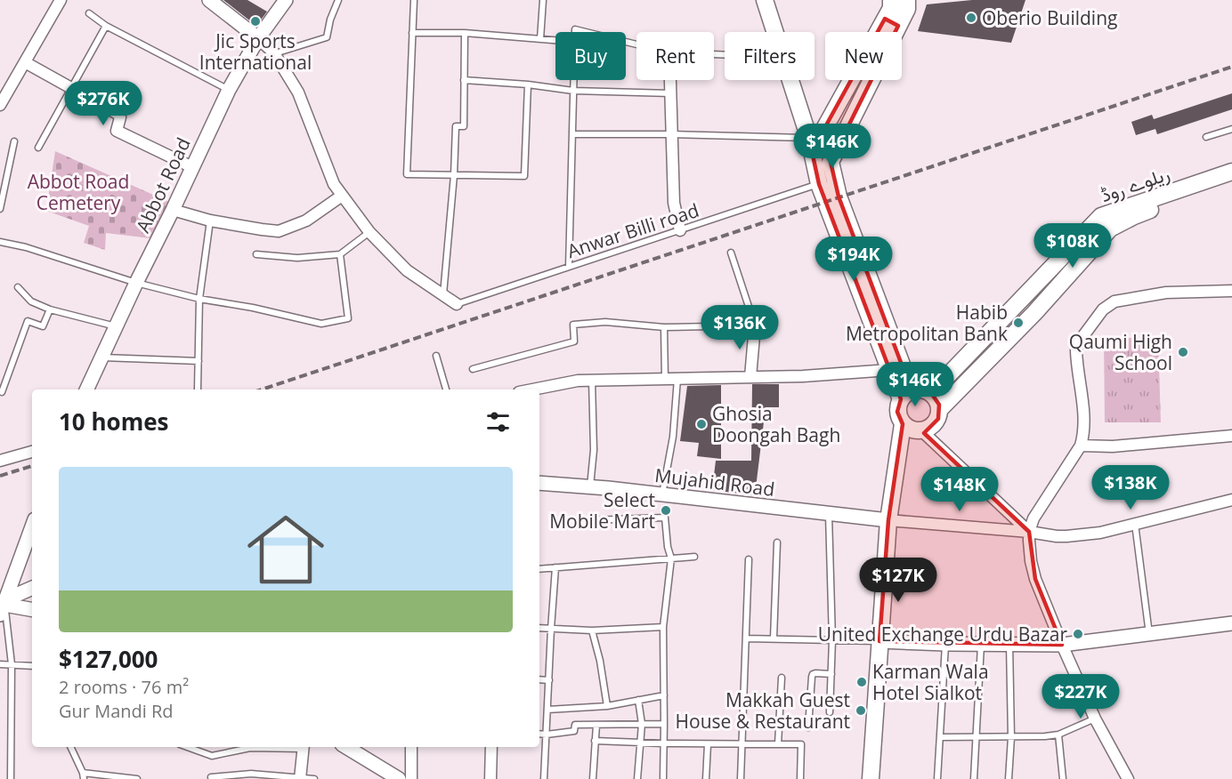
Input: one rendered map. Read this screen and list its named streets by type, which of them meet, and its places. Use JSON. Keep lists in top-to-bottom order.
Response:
{
  "streets": {
    "main road": ["ریلوے روڈ"],
    "street": ["Abbot Road", "Mujahid Road"],
    "lane": ["Anwar Billi road"]
  },
  "parks": ["Abbot Road Cemetery"],
  "places": [
    "Oberio Building",
    "Jic Sports International",
    "Habib Metropolitan Bank",
    "Qaumi High School",
    "Ghosia Doongah Bagh",
    "Select Mobile Mart",
    "United Exchange Urdu Bazar",
    "Karman Wala Hotel Sialkot",
    "Makkah Guest House & Restaurant"
  ],
  "page": {
    "chip": [
      "Buy",
      "Rent",
      "Filters",
      "New"
    ],
    "price": [
      "$276K",
      "$146K",
      "$108K",
      "$194K",
      "$136K",
      "$146K",
      "$138K",
      "$148K",
      "$127K",
      "$227K"
    ],
    "heading": "10 homes",
    "list": [
      {
        "name": "$127,000",
        "note": "2 rooms · 76 m² · Gur Mandi Rd"
      }
    ]
  }
}
